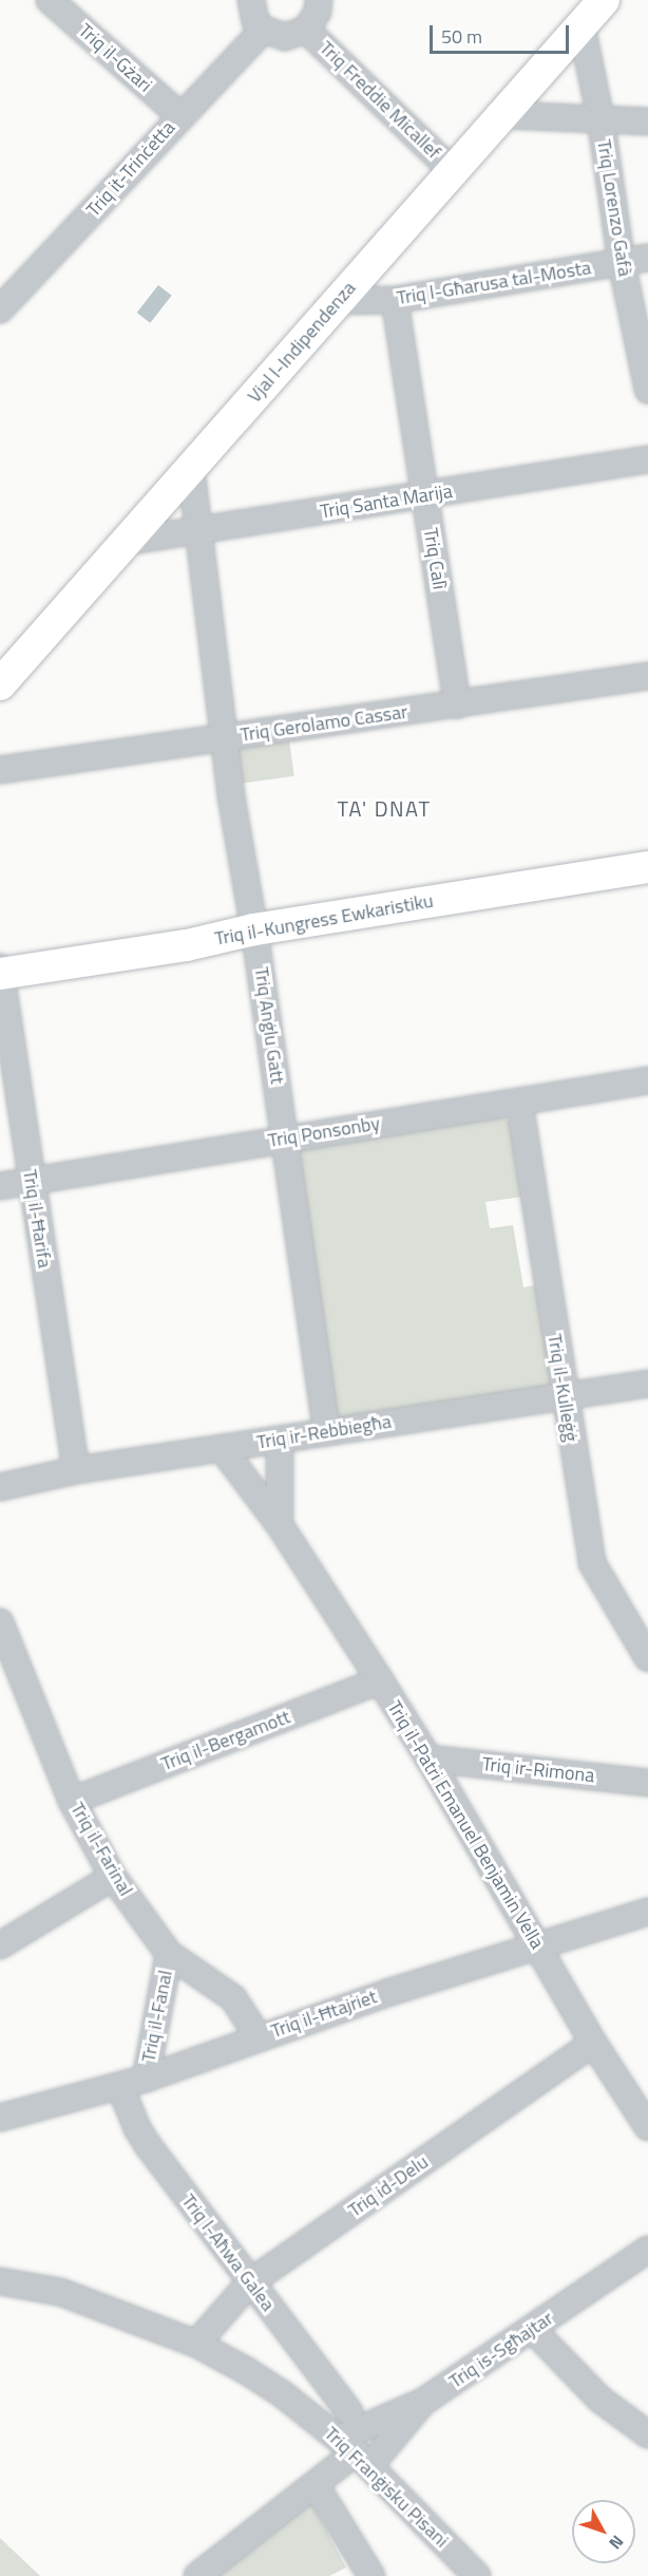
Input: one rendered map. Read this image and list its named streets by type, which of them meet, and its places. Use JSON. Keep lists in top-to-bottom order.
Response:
{
  "streets": {
    "main road": ["Vjal l-Indipendenza", "Triq il-Kungress Ewkaristiku"],
    "street": [
      "Triq il-Gżari",
      "Triq Freddie Micallef",
      "Triq it-Trinċetta",
      "Triq Lorenzo Gafà",
      "Triq l-Għarusa tal-Mosta",
      "Triq Santa Marija",
      "Triq Calì",
      "Triq Gerolamo Cassar",
      "Triq Anġlu Gatt",
      "Triq Ponsonby",
      "Triq il-Ħarifa",
      "Triq il-Kulleġġ",
      "Triq ir-Rebbiegħa",
      "Triq il-Bergamott",
      "Triq ir-Rimona",
      "Triq il-Patri Emanuel Benjamin Vella",
      "Triq il-Farinal",
      "Triq il-Ħtajriet",
      "Triq il-Fanal",
      "Triq id-Delu",
      "Triq l-Aħwa Galea",
      "Triq is-Sgħajtar",
      "Triq Franġisku Pisani"
    ]
  },
  "crossings": [
    ["Triq il-Gżari", "Triq it-Trinċetta"],
    ["Triq Freddie Micallef", "Vjal l-Indipendenza"],
    ["Triq Lorenzo Gafà", "Triq l-Għarusa tal-Mosta"],
    ["Triq Lorenzo Gafà", "Vjal l-Indipendenza"],
    ["Triq l-Għarusa tal-Mosta", "Vjal l-Indipendenza"],
    ["Triq l-Għarusa tal-Mosta", "Triq Calì"],
    ["Vjal l-Indipendenza", "Triq Santa Marija"],
    ["Vjal l-Indipendenza", "Triq Anġlu Gatt"],
    ["Triq Santa Marija", "Triq Calì"],
    ["Triq Santa Marija", "Triq Anġlu Gatt"],
    ["Triq Calì", "Triq Gerolamo Cassar"],
    ["Triq Gerolamo Cassar", "Triq Anġlu Gatt"],
    ["Triq il-Kungress Ewkaristiku", "Triq Anġlu Gatt"],
    ["Triq il-Kungress Ewkaristiku", "Triq il-Ħarifa"],
    ["Triq Anġlu Gatt", "Triq Ponsonby"],
    ["Triq Anġlu Gatt", "Triq ir-Rebbiegħa"],
    ["Triq Ponsonby", "Triq il-Ħarifa"],
    ["Triq Ponsonby", "Triq il-Kulleġġ"],
    ["Triq il-Ħarifa", "Triq ir-Rebbiegħa"],
    ["Triq il-Kulleġġ", "Triq ir-Rebbiegħa"],
    ["Triq ir-Rebbiegħa", "Triq il-Patri Emanuel Benjamin Vella"],
    ["Triq il-Bergamott", "Triq il-Patri Emanuel Benjamin Vella"],
    ["Triq il-Bergamott", "Triq il-Farinal"],
    ["Triq ir-Rimona", "Triq il-Patri Emanuel Benjamin Vella"],
    ["Triq il-Patri Emanuel Benjamin Vella", "Triq il-Ħtajriet"],
    ["Triq il-Patri Emanuel Benjamin Vella", "Triq id-Delu"],
    ["Triq il-Farinal", "Triq il-Ħtajriet"],
    ["Triq il-Farinal", "Triq il-Fanal"],
    ["Triq il-Ħtajriet", "Triq il-Fanal"],
    ["Triq il-Ħtajriet", "Triq l-Aħwa Galea"],
    ["Triq id-Delu", "Triq l-Aħwa Galea"],
    ["Triq id-Delu", "Triq Franġisku Pisani"],
    ["Triq is-Sgħajtar", "Triq Franġisku Pisani"]
  ],
  "districts": ["TA' DNAT"],
  "scale_bar": "50 m",
  "north": "bottom right"
}
